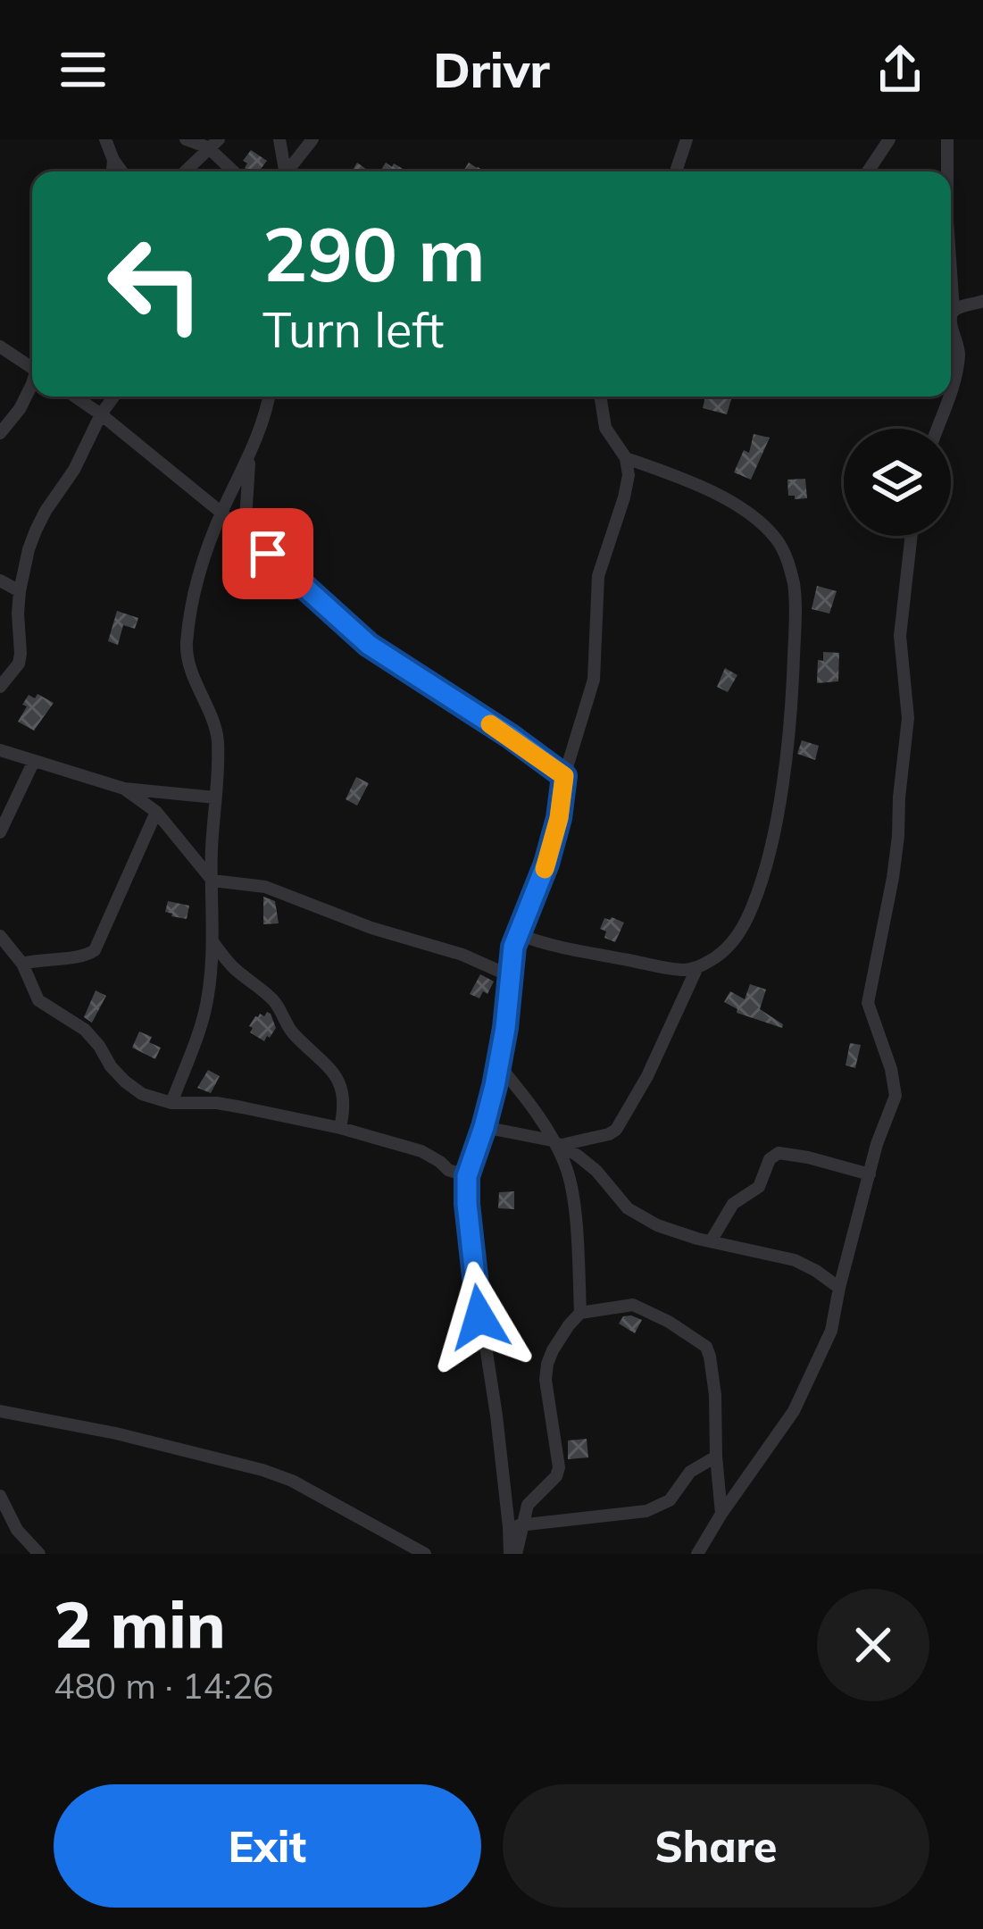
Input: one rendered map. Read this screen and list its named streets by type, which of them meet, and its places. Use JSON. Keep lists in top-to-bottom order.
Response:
{
  "page": {
    "header": "Drivr",
    "turn": ["290 m", "Turn left"],
    "heading": ["2 min", "480 m · 14:26"],
    "buttons": ["Exit", "Share"]
  }
}
